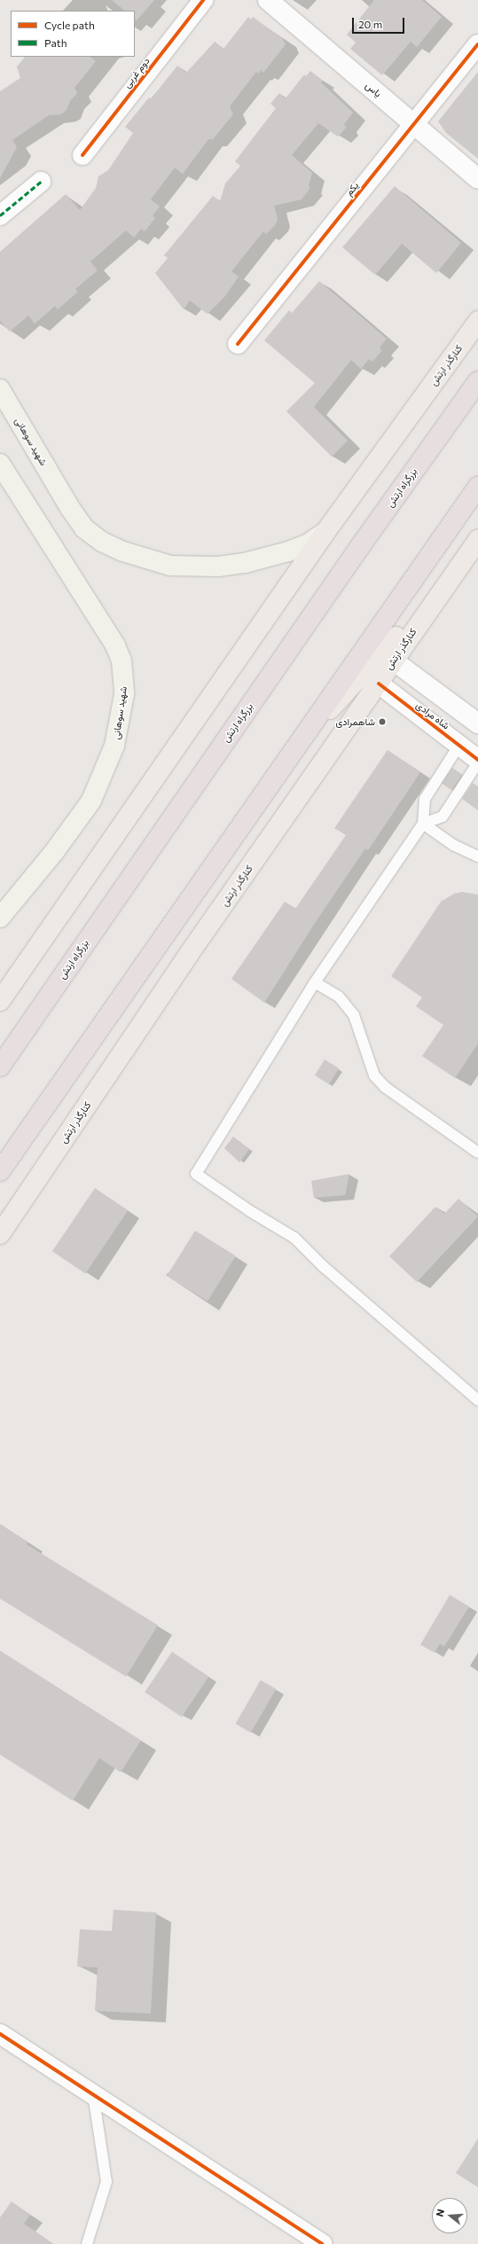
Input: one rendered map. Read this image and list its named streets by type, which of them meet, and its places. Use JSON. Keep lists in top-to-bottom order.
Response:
{
  "streets": {
    "highway": ["بزرگراه ارتش"],
    "main road": ["کنارگذر ارتش", "شهید سوهانی"],
    "street": [
      "دوم غربی",
      "یاس",
      "یکم",
      "شاه مرادی"
    ]
  },
  "crossings": [
    ["یاس", "یکم"],
    ["کنارگذر ارتش", "شهید سوهانی"],
    ["کنارگذر ارتش", "شاه مرادی"]
  ],
  "places": ["شاهمرادی"],
  "legend": ["Cycle path", "Path"],
  "scale_bar": "20 m",
  "north": "left"
}
